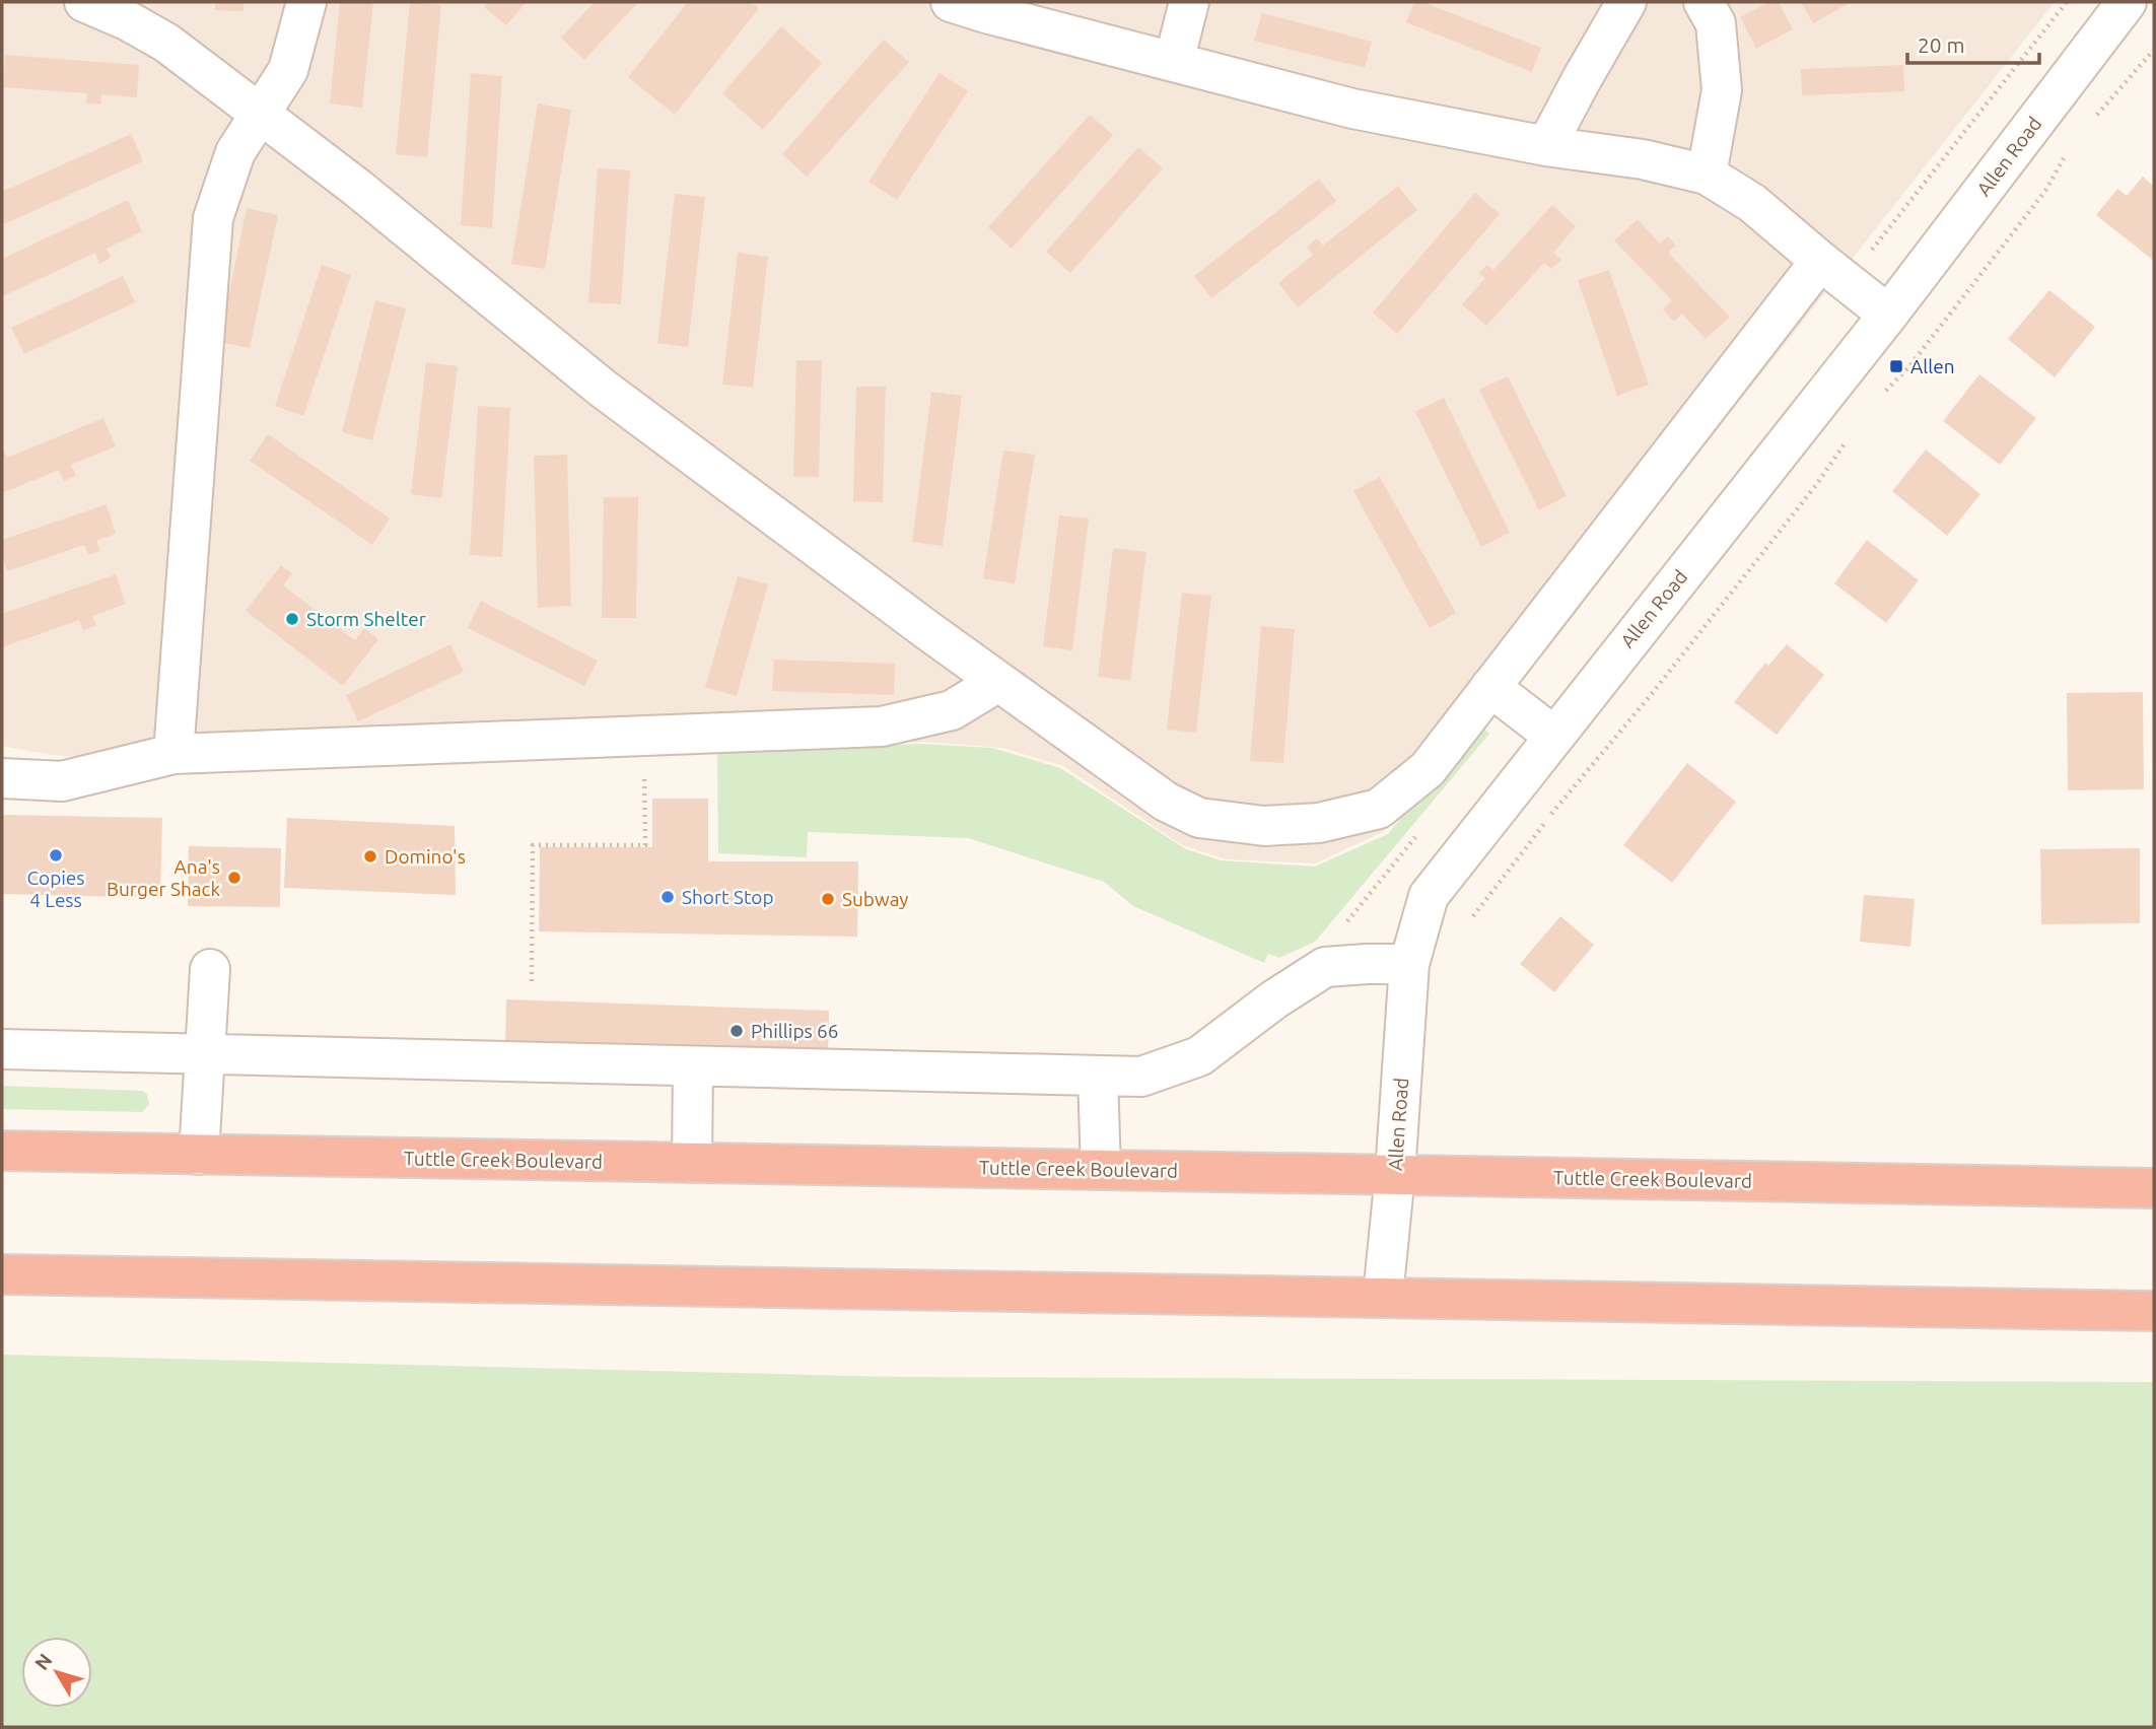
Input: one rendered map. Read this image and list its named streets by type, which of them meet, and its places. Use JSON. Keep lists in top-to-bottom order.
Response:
{
  "streets": {
    "highway": ["Tuttle Creek Boulevard"],
    "street": ["Allen Road"]
  },
  "crossings": [
    ["Allen Road", "Tuttle Creek Boulevard"]
  ],
  "places": {
    "transit": ["Allen"],
    "other": [
      "Storm Shelter",
      "Copies 4 Less",
      "Domino's",
      "Ana's Burger Shack",
      "Short Stop",
      "Subway",
      "Phillips 66"
    ]
  },
  "scale_bar": "20 m",
  "north": "top left"
}
